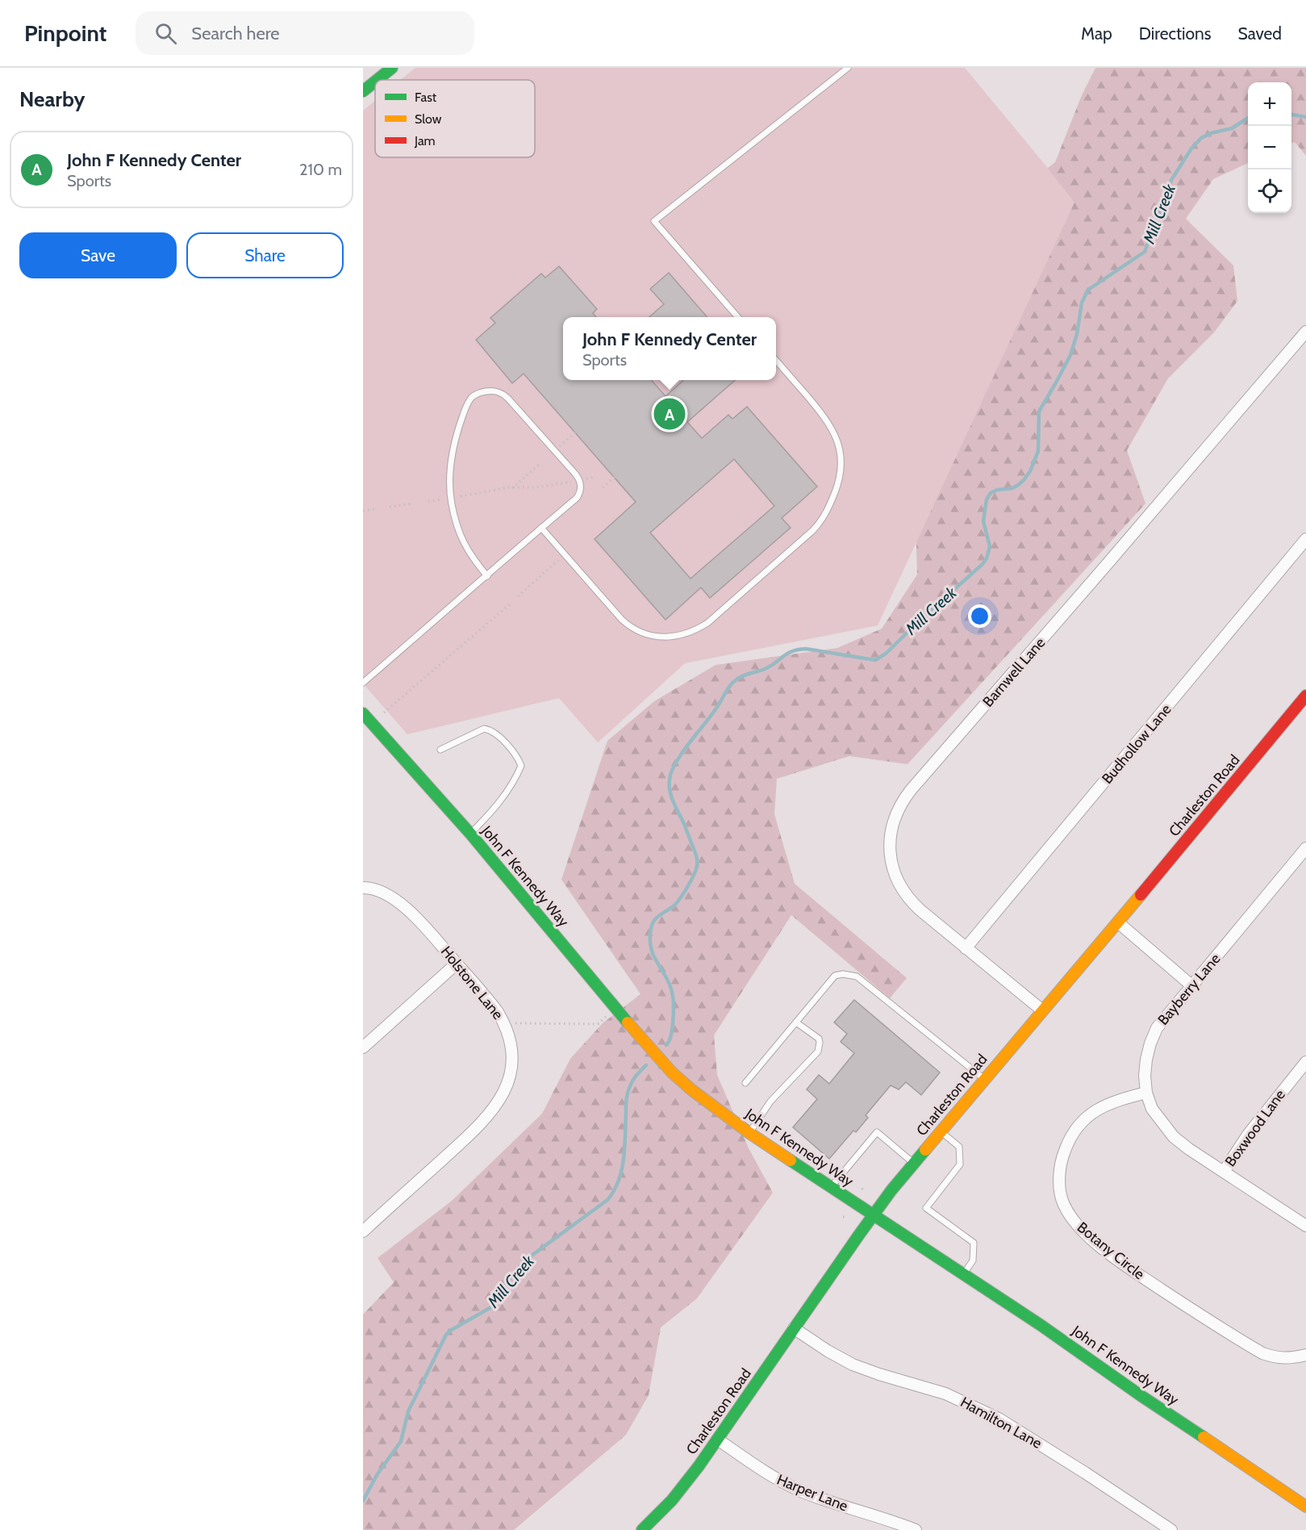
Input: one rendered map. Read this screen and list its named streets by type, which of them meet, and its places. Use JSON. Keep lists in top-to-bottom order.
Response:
{
  "streets": {
    "street": [
      "Barnwell Lane",
      "Budhollow Lane",
      "Charleston Road",
      "John F Kennedy Way",
      "Holstone Lane",
      "Bayberry Lane",
      "Boxwood Lane",
      "Botany Circle",
      "Hamilton Lane",
      "Harper Lane"
    ]
  },
  "crossings": [
    ["Barnwell Lane", "Budhollow Lane"],
    ["Barnwell Lane", "Charleston Road"],
    ["Charleston Road", "John F Kennedy Way"],
    ["Charleston Road", "Hamilton Lane"],
    ["Charleston Road", "Harper Lane"],
    ["Bayberry Lane", "Boxwood Lane"],
    ["Bayberry Lane", "Botany Circle"]
  ],
  "water": ["Mill Creek"],
  "legend": ["Fast", "Slow", "Jam"],
  "page": {
    "header": "Pinpoint",
    "search": "Search here",
    "nav": ["Map", "Directions", "Saved"],
    "heading": "Nearby",
    "map_buttons": ["+", "−"],
    "list": [
      {
        "mark": "A",
        "name": "John F Kennedy Center",
        "note": "Sports",
        "value": "210 m"
      }
    ],
    "buttons": ["Save", "Share"],
    "popup": ["John F Kennedy Center", "Sports"],
    "pins": "A"
  }
}
